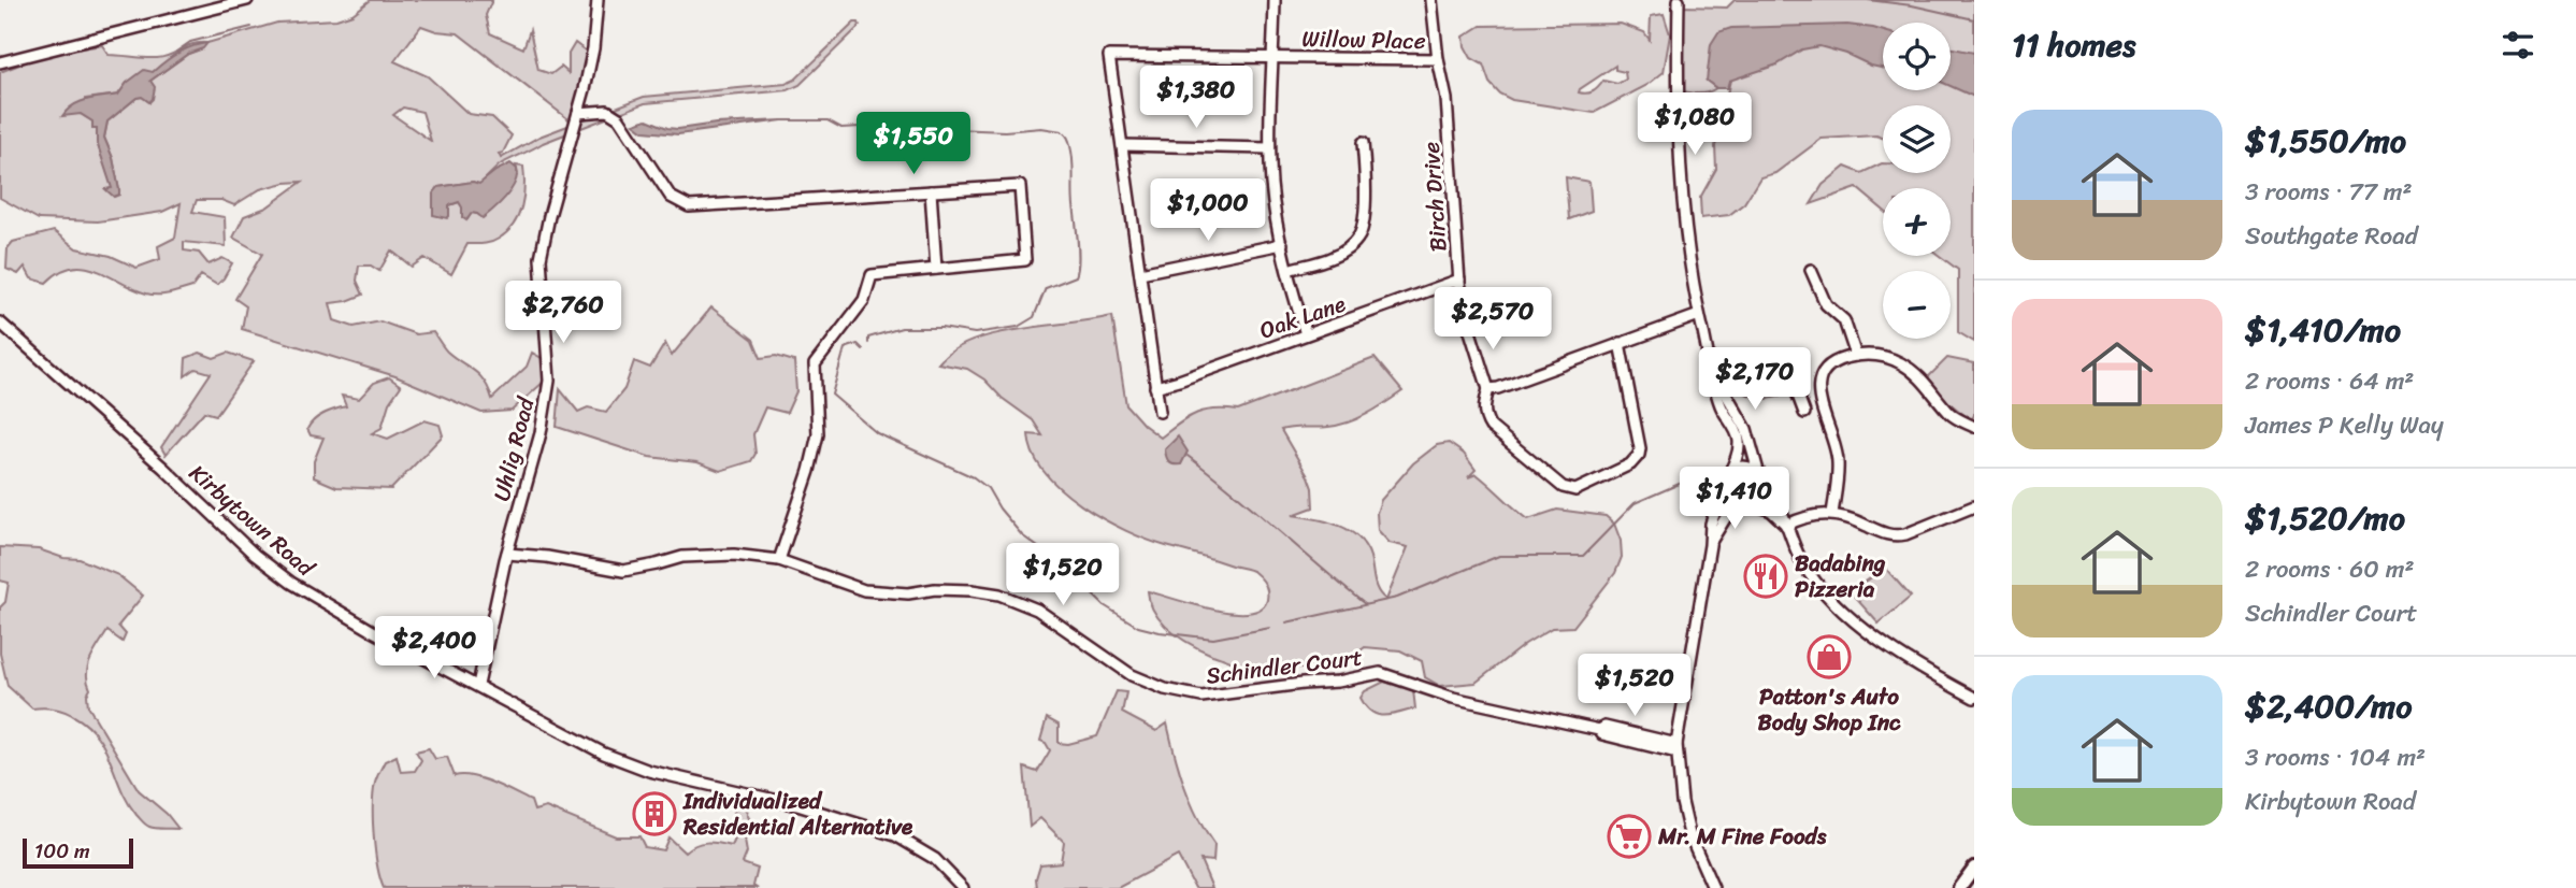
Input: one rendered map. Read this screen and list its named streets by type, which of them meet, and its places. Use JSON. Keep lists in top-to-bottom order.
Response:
{
  "streets": {
    "street": [
      "Willow Place",
      "Birch Drive",
      "Oak Lane",
      "Uhlig Road",
      "Kirbytown Road",
      "Schindler Court"
    ]
  },
  "crossings": [
    ["Willow Place", "Birch Drive"],
    ["Birch Drive", "Oak Lane"],
    ["Uhlig Road", "Kirbytown Road"],
    ["Uhlig Road", "Schindler Court"]
  ],
  "places": {
    "restaurant": ["Badabing Pizzeria"],
    "shop": ["Patton's Auto Body Shop Inc"],
    "building": ["Individualized Residential Alternative"],
    "supermarket": ["Mr. M Fine Foods"]
  },
  "scale_bar": "100 m",
  "page": {
    "heading": "11 homes",
    "map_buttons": ["+", "−"],
    "price": [
      "$1,380",
      "$1,080",
      "$1,550",
      "$1,000",
      "$2,760",
      "$2,570",
      "$2,170",
      "$1,410",
      "$1,520",
      "$2,400",
      "$1,520"
    ],
    "list": [
      {
        "name": "$1,550/mo",
        "note": "3 rooms · 77 m² · Southgate Road"
      },
      {
        "name": "$1,410/mo",
        "note": "2 rooms · 64 m² · James P Kelly Way"
      },
      {
        "name": "$1,520/mo",
        "note": "2 rooms · 60 m² · Schindler Court"
      },
      {
        "name": "$2,400/mo",
        "note": "3 rooms · 104 m² · Kirbytown Road"
      }
    ],
    "scale": "100 m"
  }
}
